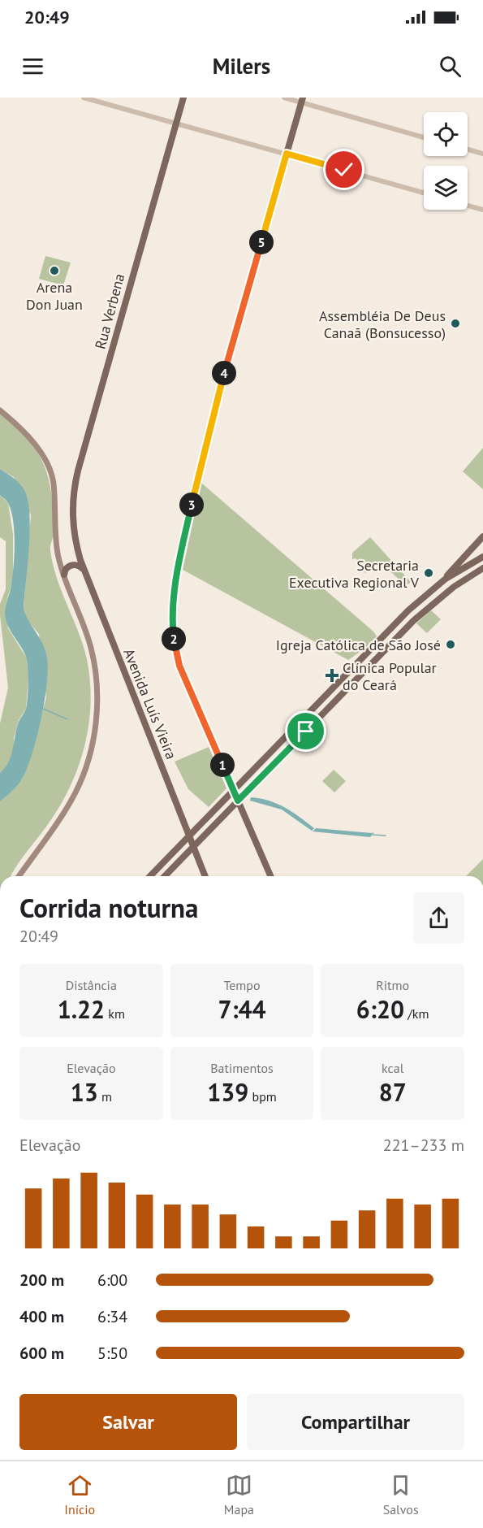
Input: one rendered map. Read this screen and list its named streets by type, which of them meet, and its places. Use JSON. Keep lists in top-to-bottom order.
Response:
{
  "streets": {
    "main road": ["Rua Verbena", "Avenida Luís Vieira"]
  },
  "crossings": [
    ["Rua Verbena", "Avenida Luís Vieira"]
  ],
  "places": {
    "other": [
      "Arena Don Juan",
      "Assembléia De Deus Canaã (Bonsucesso)",
      "Secretaria Executiva Regional V",
      "Igreja Católica de São José"
    ],
    "health": ["Clínica Popular do Ceará"]
  },
  "page": {
    "status": "20:49",
    "header": "Milers",
    "pins": [
      "5",
      "4",
      "3",
      "2",
      "1"
    ],
    "heading": ["Corrida noturna", "20:49"],
    "stats": [
      ["Distância", "1.22 km"],
      ["Tempo", "7:44"],
      ["Ritmo", "6:20 /km"],
      ["Elevação", "13 m"],
      ["Batimentos", "139 bpm"],
      ["kcal", "87"]
    ],
    "chart": ["Elevação", "221–233 m"],
    "list": [
      {
        "name": "200 m",
        "note": "6:00"
      },
      {
        "name": "400 m",
        "note": "6:34"
      },
      {
        "name": "600 m",
        "note": "5:50"
      }
    ],
    "buttons": ["Salvar", "Compartilhar"],
    "tabs": ["Início", "Mapa", "Salvos"]
  }
}
